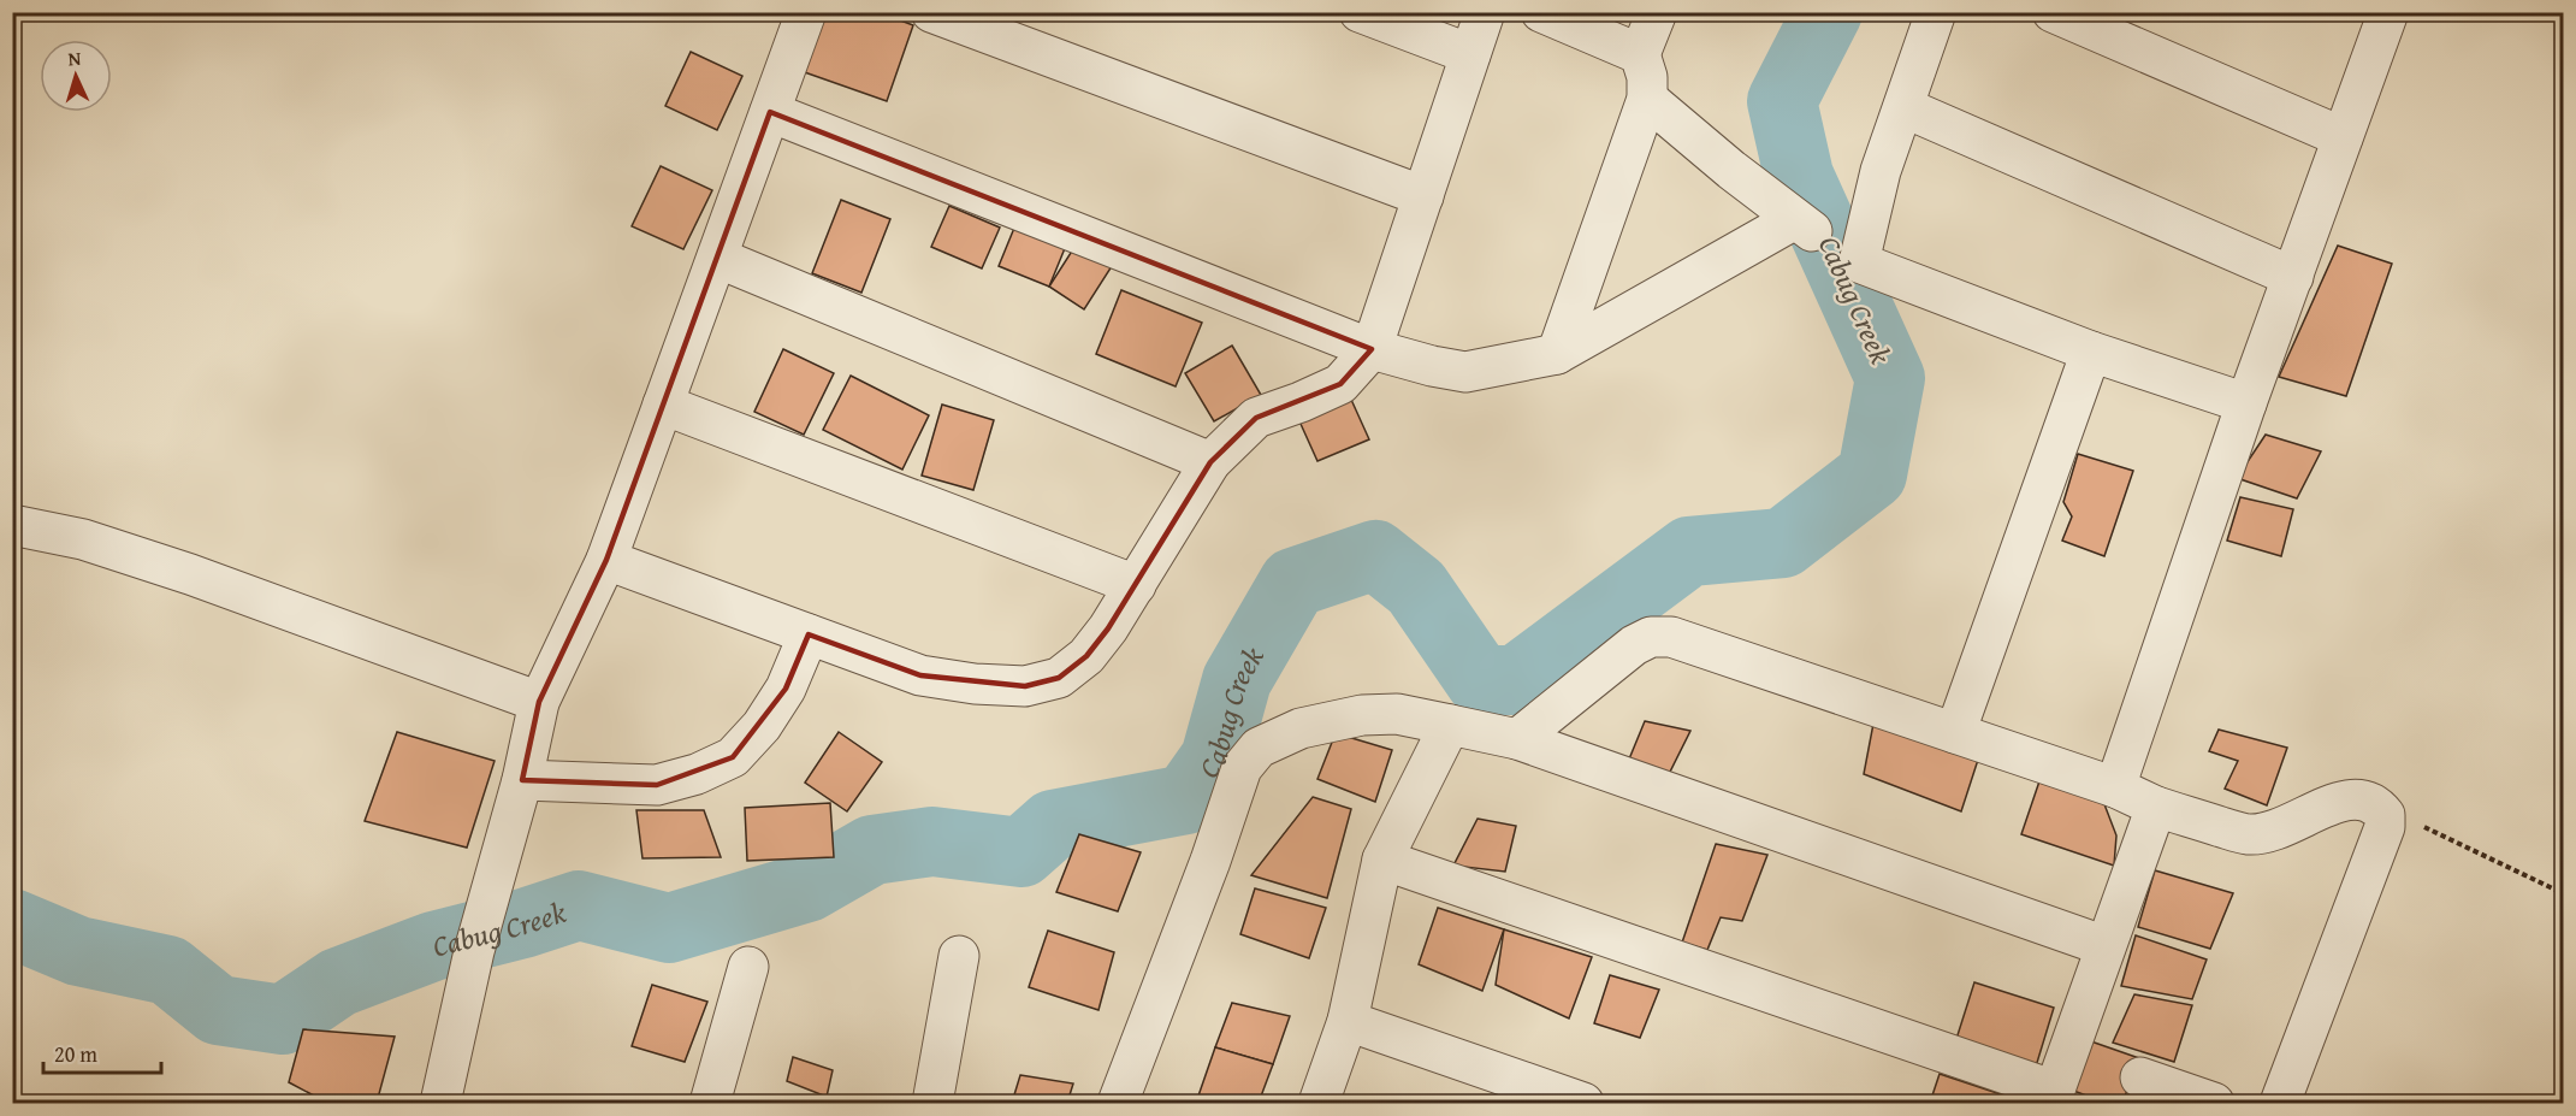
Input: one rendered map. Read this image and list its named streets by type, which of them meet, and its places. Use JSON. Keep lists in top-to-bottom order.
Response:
{
  "water": ["Cabug Creek"],
  "scale_bar": "20 m",
  "north": "top"
}
